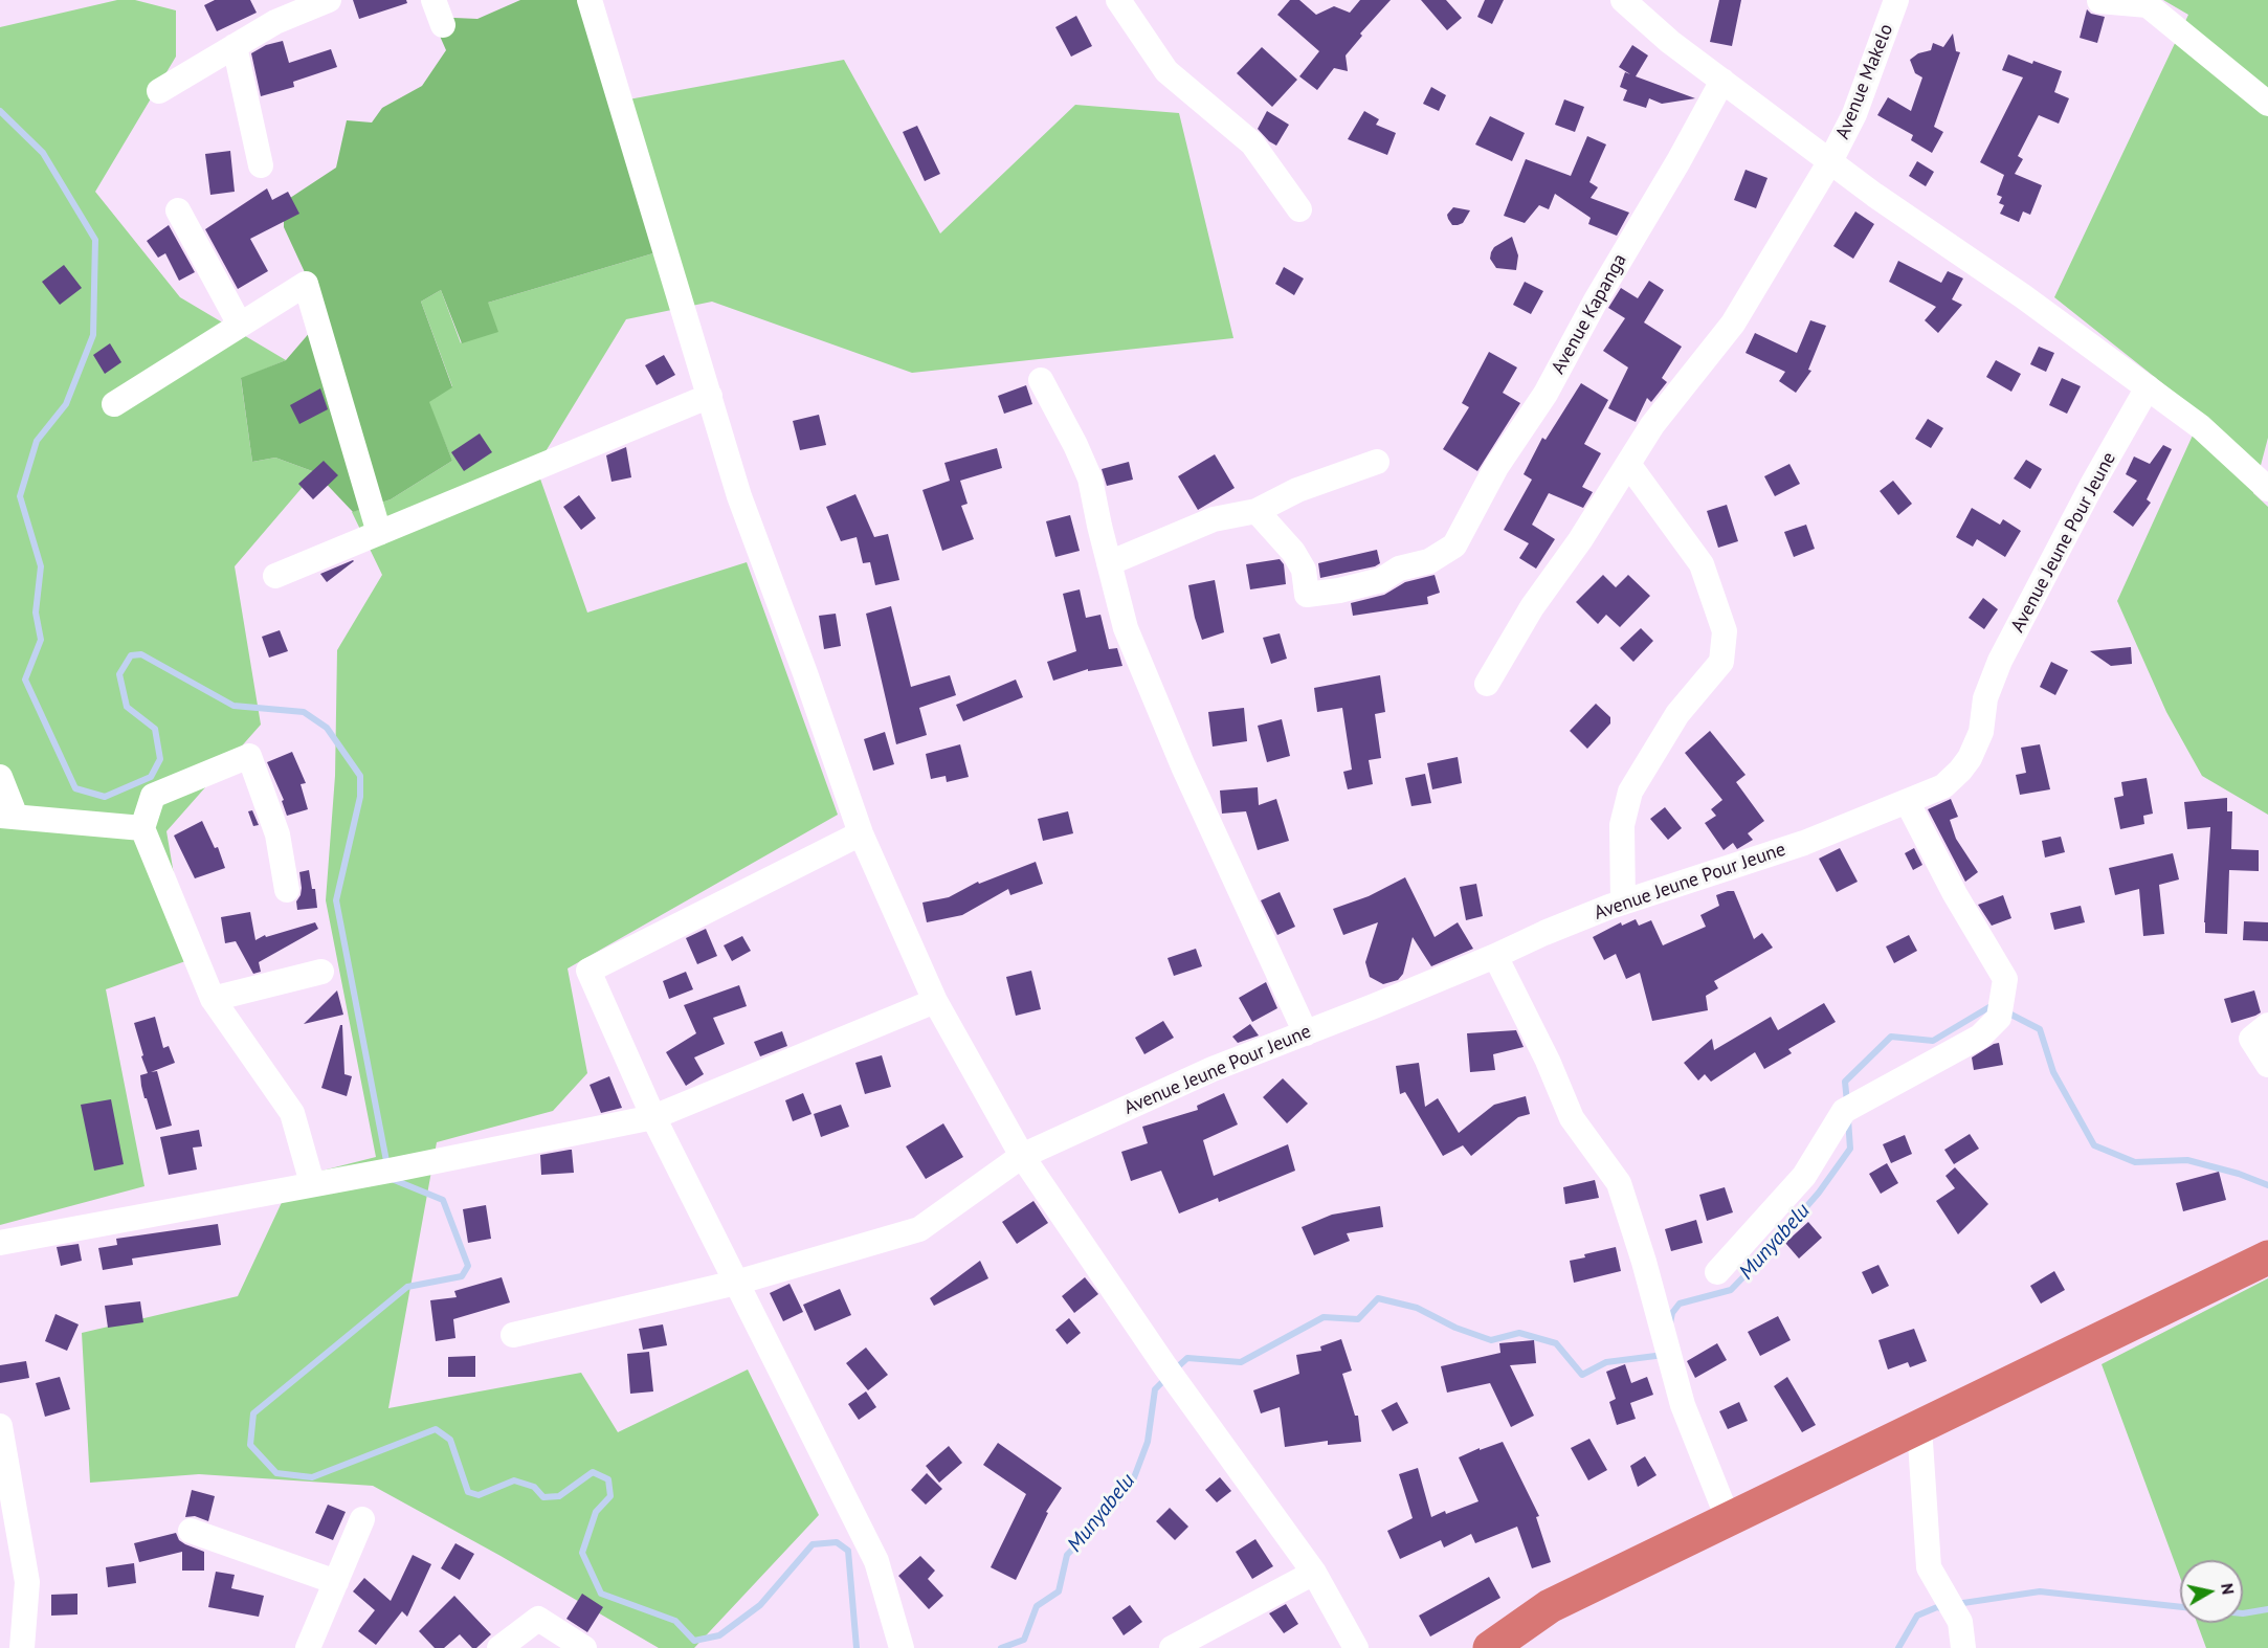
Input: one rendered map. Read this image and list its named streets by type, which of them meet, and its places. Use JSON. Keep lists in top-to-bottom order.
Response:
{
  "streets": {
    "street": ["Avenue Makelo", "Avenue Kapanga", "Avenue Jeune Pour Jeune"]
  },
  "water": ["Munyabelu"],
  "north": "right"
}
